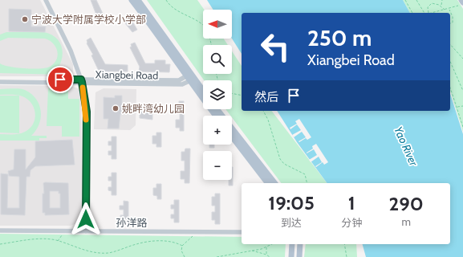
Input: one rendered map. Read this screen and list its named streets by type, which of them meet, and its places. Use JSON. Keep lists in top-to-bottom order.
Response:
{
  "streets": {
    "street": ["Xiangbei Road", "孙洋路"]
  },
  "water": ["Yao River"],
  "places": ["宁波大学附属学校小学部", "姚畔湾幼儿园"],
  "north": "left",
  "page": {
    "map_buttons": ["+", "−"],
    "turn": ["250 m", "Xiangbei Road"],
    "then": "然后",
    "eta": [
      "19:05",
      "到达",
      "1",
      "分钟",
      "290",
      "m"
    ]
  }
}
